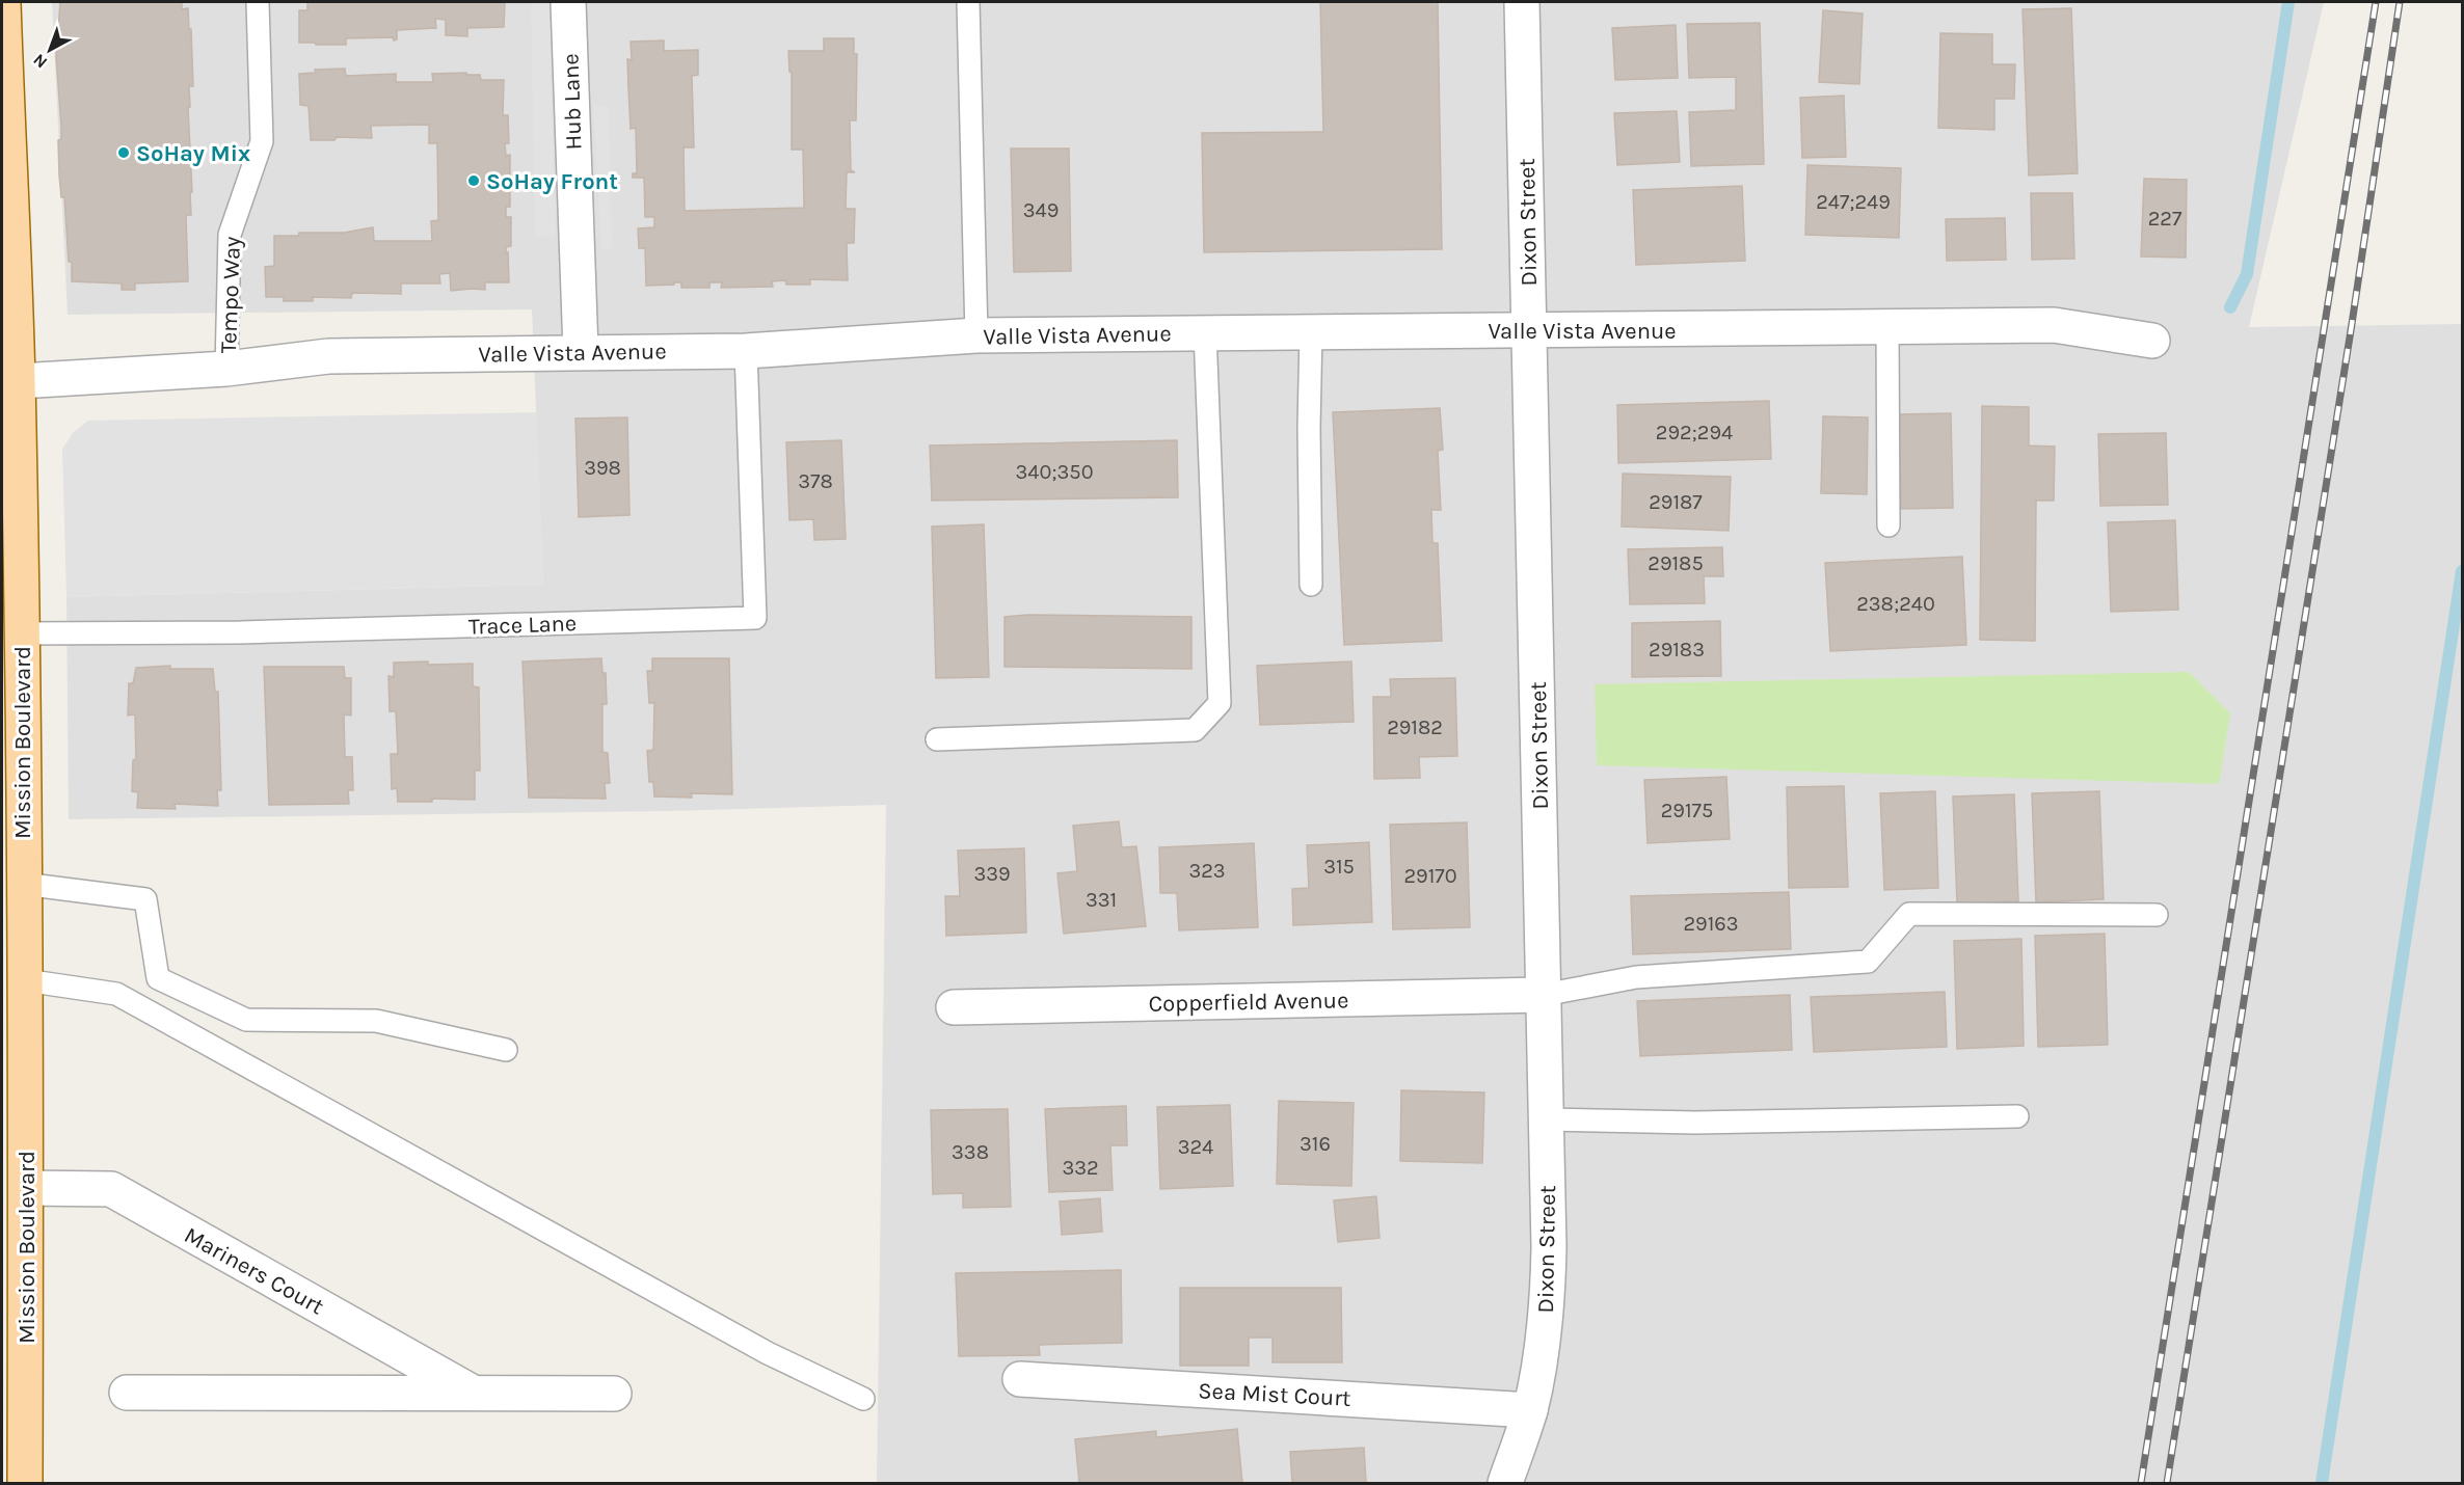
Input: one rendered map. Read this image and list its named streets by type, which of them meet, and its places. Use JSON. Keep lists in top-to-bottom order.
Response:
{
  "streets": {
    "main road": ["Mission Boulevard"],
    "street": [
      "Hub Lane",
      "Dixon Street",
      "Valle Vista Avenue",
      "Copperfield Avenue",
      "Mariners Court",
      "Sea Mist Court"
    ],
    "lane": ["Tempo Way", "Trace Lane"]
  },
  "crossings": [
    ["Hub Lane", "Valle Vista Avenue"],
    ["Dixon Street", "Valle Vista Avenue"],
    ["Dixon Street", "Copperfield Avenue"],
    ["Dixon Street", "Sea Mist Court"],
    ["Tempo Way", "Valle Vista Avenue"],
    ["Valle Vista Avenue", "Trace Lane"],
    ["Valle Vista Avenue", "Mission Boulevard"],
    ["Trace Lane", "Mission Boulevard"],
    ["Mission Boulevard", "Mariners Court"]
  ],
  "places": ["SoHay Mix", "SoHay Front"],
  "house_numbers": [
    "247;249",
    "349",
    "227",
    "292;294",
    "398",
    "340;350",
    "378",
    "29187",
    "29185",
    "238;240",
    "29183",
    "29182",
    "29175",
    "315",
    "323",
    "339",
    "29170",
    "331",
    "29163",
    "316",
    "324",
    "338",
    "332"
  ],
  "north": "bottom left"
}
